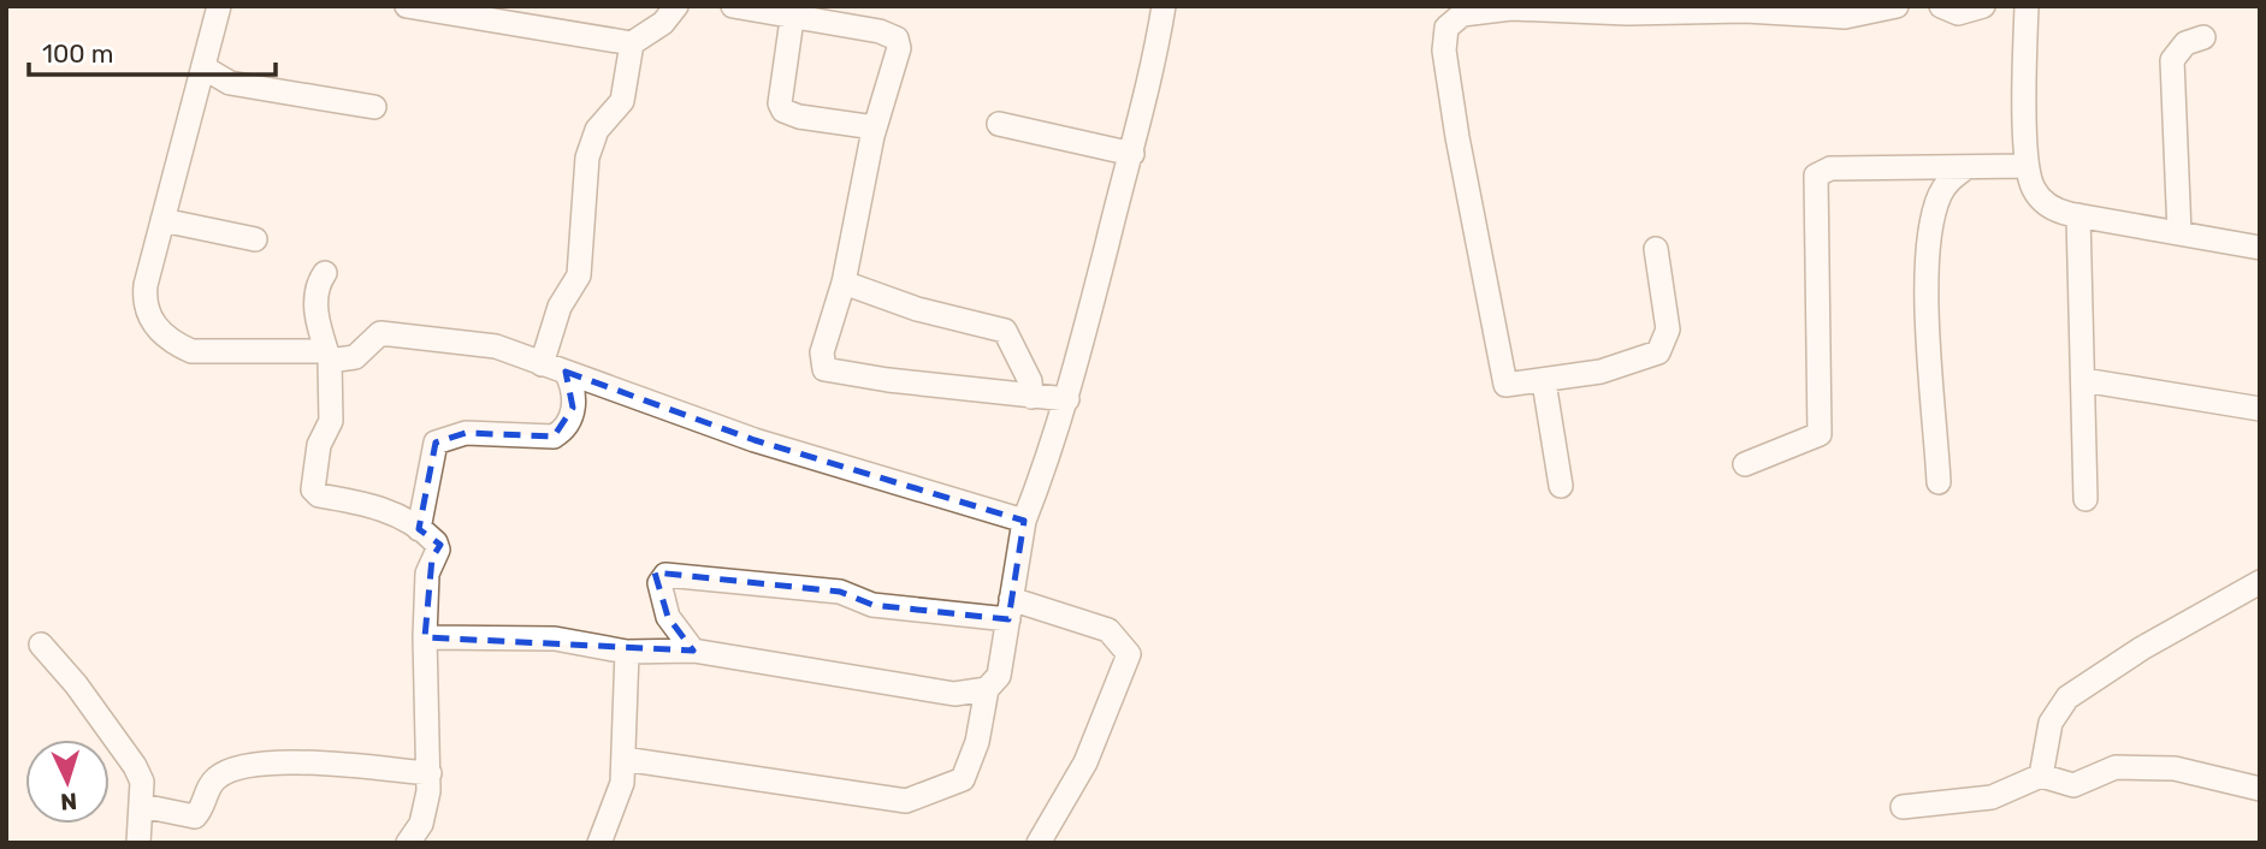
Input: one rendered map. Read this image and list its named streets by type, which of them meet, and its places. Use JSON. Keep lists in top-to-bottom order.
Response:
{
  "scale_bar": "100 m",
  "north": "bottom"
}
